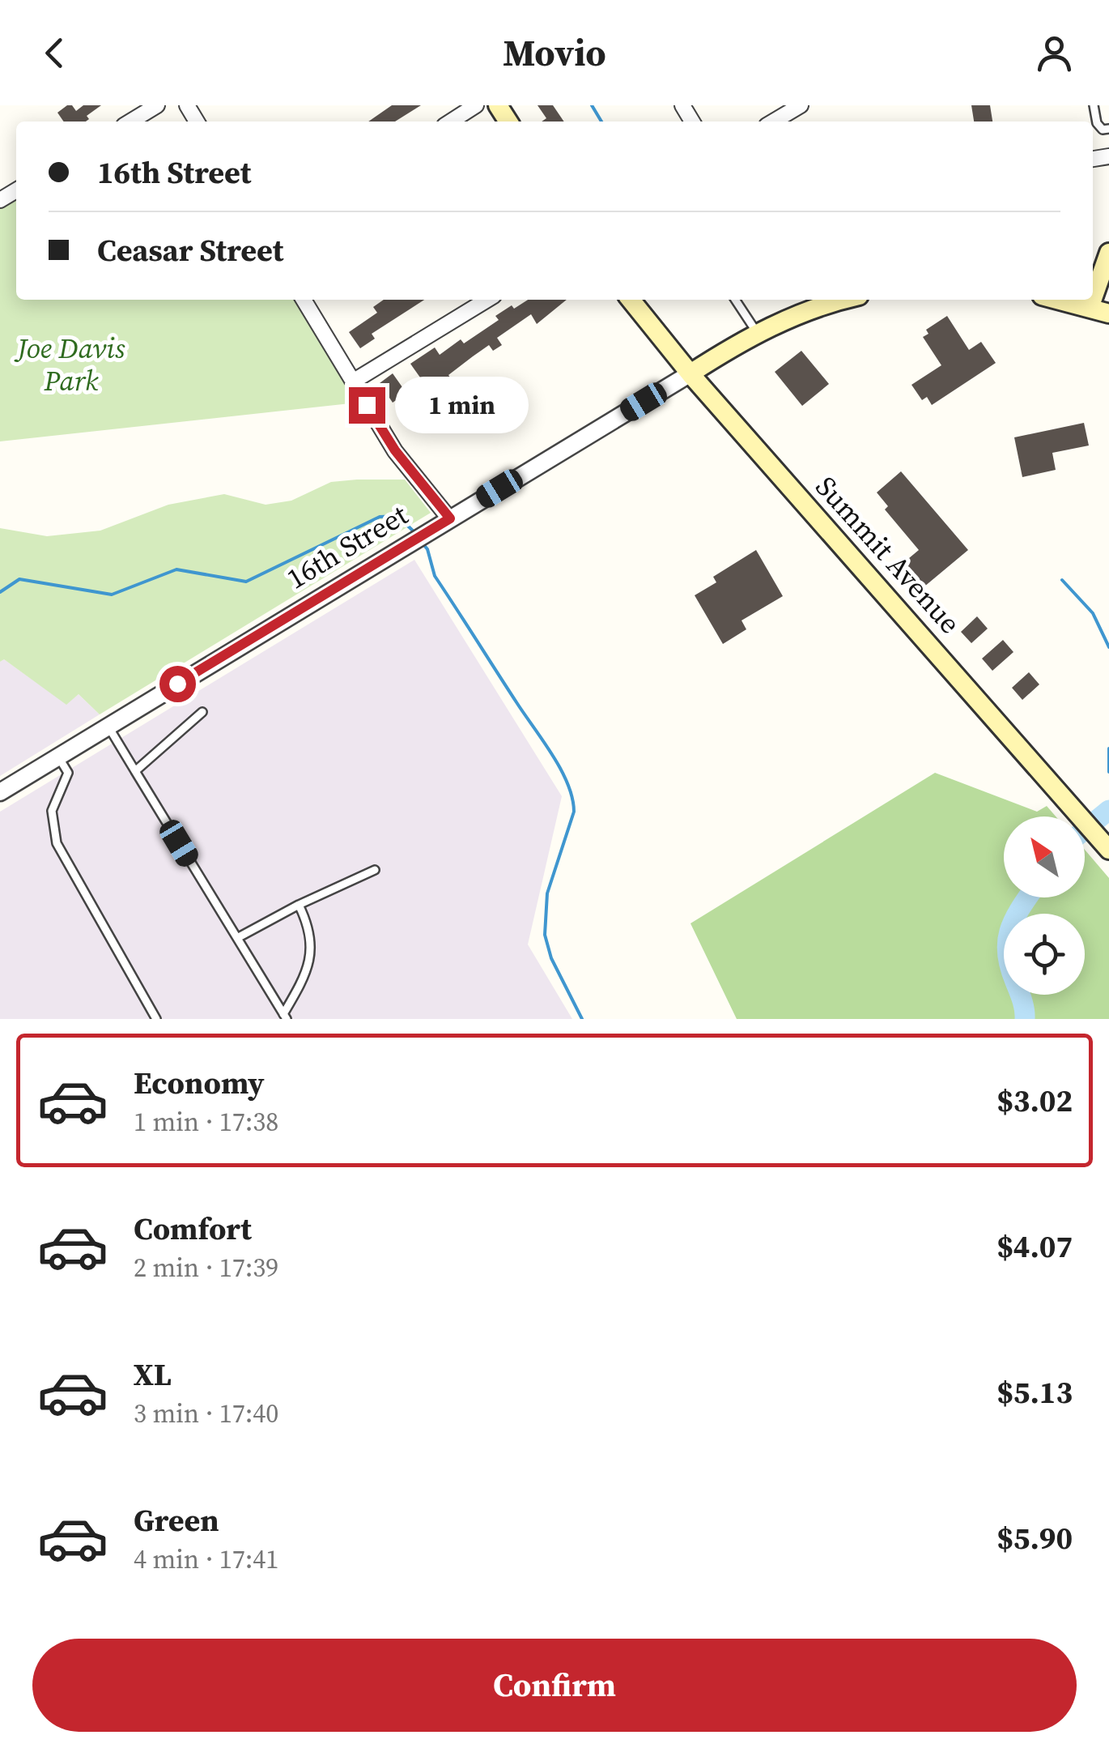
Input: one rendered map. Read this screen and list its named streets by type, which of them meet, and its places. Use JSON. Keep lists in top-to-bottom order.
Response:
{
  "streets": {
    "main road": ["16th Street", "Summit Avenue"]
  },
  "crossings": [
    ["16th Street", "Summit Avenue"]
  ],
  "parks": ["Joe Davis Park"],
  "north": "top left",
  "page": {
    "header": "Movio",
    "banner": ["16th Street", "Ceasar Street"],
    "bubble": "1 min",
    "list": [
      {
        "name": "Economy",
        "note": "1 min · 17:38",
        "value": "$3.02"
      },
      {
        "name": "Comfort",
        "note": "2 min · 17:39",
        "value": "$4.07"
      },
      {
        "name": "XL",
        "note": "3 min · 17:40",
        "value": "$5.13"
      },
      {
        "name": "Green",
        "note": "4 min · 17:41",
        "value": "$5.90"
      }
    ],
    "buttons": "Confirm"
  }
}
